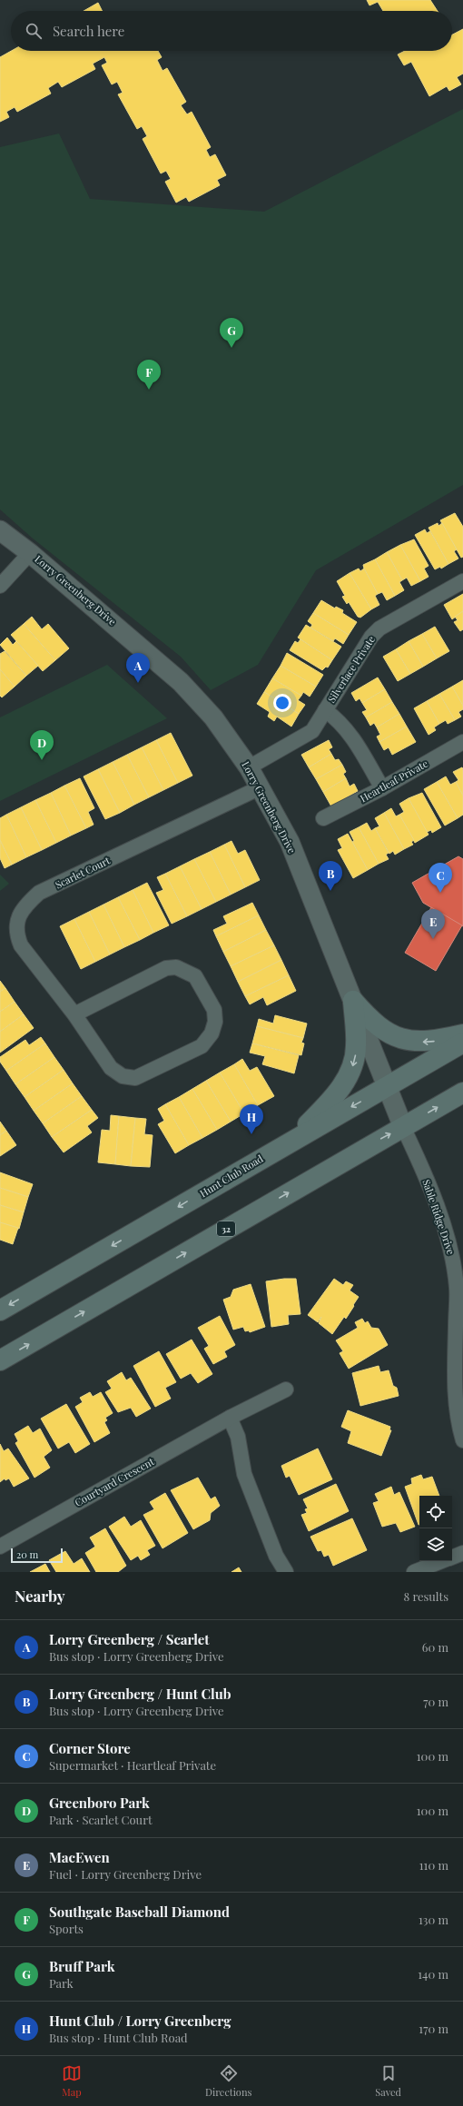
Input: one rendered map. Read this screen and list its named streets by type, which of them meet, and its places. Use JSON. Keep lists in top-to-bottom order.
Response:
{
  "streets": {
    "main road": ["Hunt Club Road", "32"],
    "street": [
      "Lorry Greenberg Drive",
      "Silverlace Private",
      "Heartleaf Private",
      "Scarlet Court",
      "Sable Ridge Drive",
      "Courtyard Crescent"
    ]
  },
  "crossings": [
    ["Lorry Greenberg Drive", "Silverlace Private"],
    ["Lorry Greenberg Drive", "Scarlet Court"],
    ["Lorry Greenberg Drive", "Hunt Club Road"],
    ["Lorry Greenberg Drive", "Sable Ridge Drive"],
    ["Lorry Greenberg Drive", "32"],
    ["Sable Ridge Drive", "32"]
  ],
  "scale_bar": "20 m",
  "page": {
    "search": "Search here",
    "pins": [
      "G",
      "F",
      "A",
      "D",
      "B",
      "C",
      "E",
      "H"
    ],
    "scale": "20 m",
    "heading": ["Nearby", "8 results"],
    "list": [
      {
        "mark": "A",
        "name": "Lorry Greenberg / Scarlet",
        "note": "Bus stop · Lorry Greenberg Drive",
        "value": "60 m"
      },
      {
        "mark": "B",
        "name": "Lorry Greenberg / Hunt Club",
        "note": "Bus stop · Lorry Greenberg Drive",
        "value": "70 m"
      },
      {
        "mark": "C",
        "name": "Corner Store",
        "note": "Supermarket · Heartleaf Private",
        "value": "100 m"
      },
      {
        "mark": "D",
        "name": "Greenboro Park",
        "note": "Park · Scarlet Court",
        "value": "100 m"
      },
      {
        "mark": "E",
        "name": "MacEwen",
        "note": "Fuel · Lorry Greenberg Drive",
        "value": "110 m"
      },
      {
        "mark": "F",
        "name": "Southgate Baseball Diamond",
        "note": "Sports",
        "value": "130 m"
      },
      {
        "mark": "G",
        "name": "Bruff Park",
        "note": "Park",
        "value": "140 m"
      },
      {
        "mark": "H",
        "name": "Hunt Club / Lorry Greenberg",
        "note": "Bus stop · Hunt Club Road",
        "value": "170 m"
      }
    ],
    "nav": ["Map", "Directions", "Saved"]
  }
}
